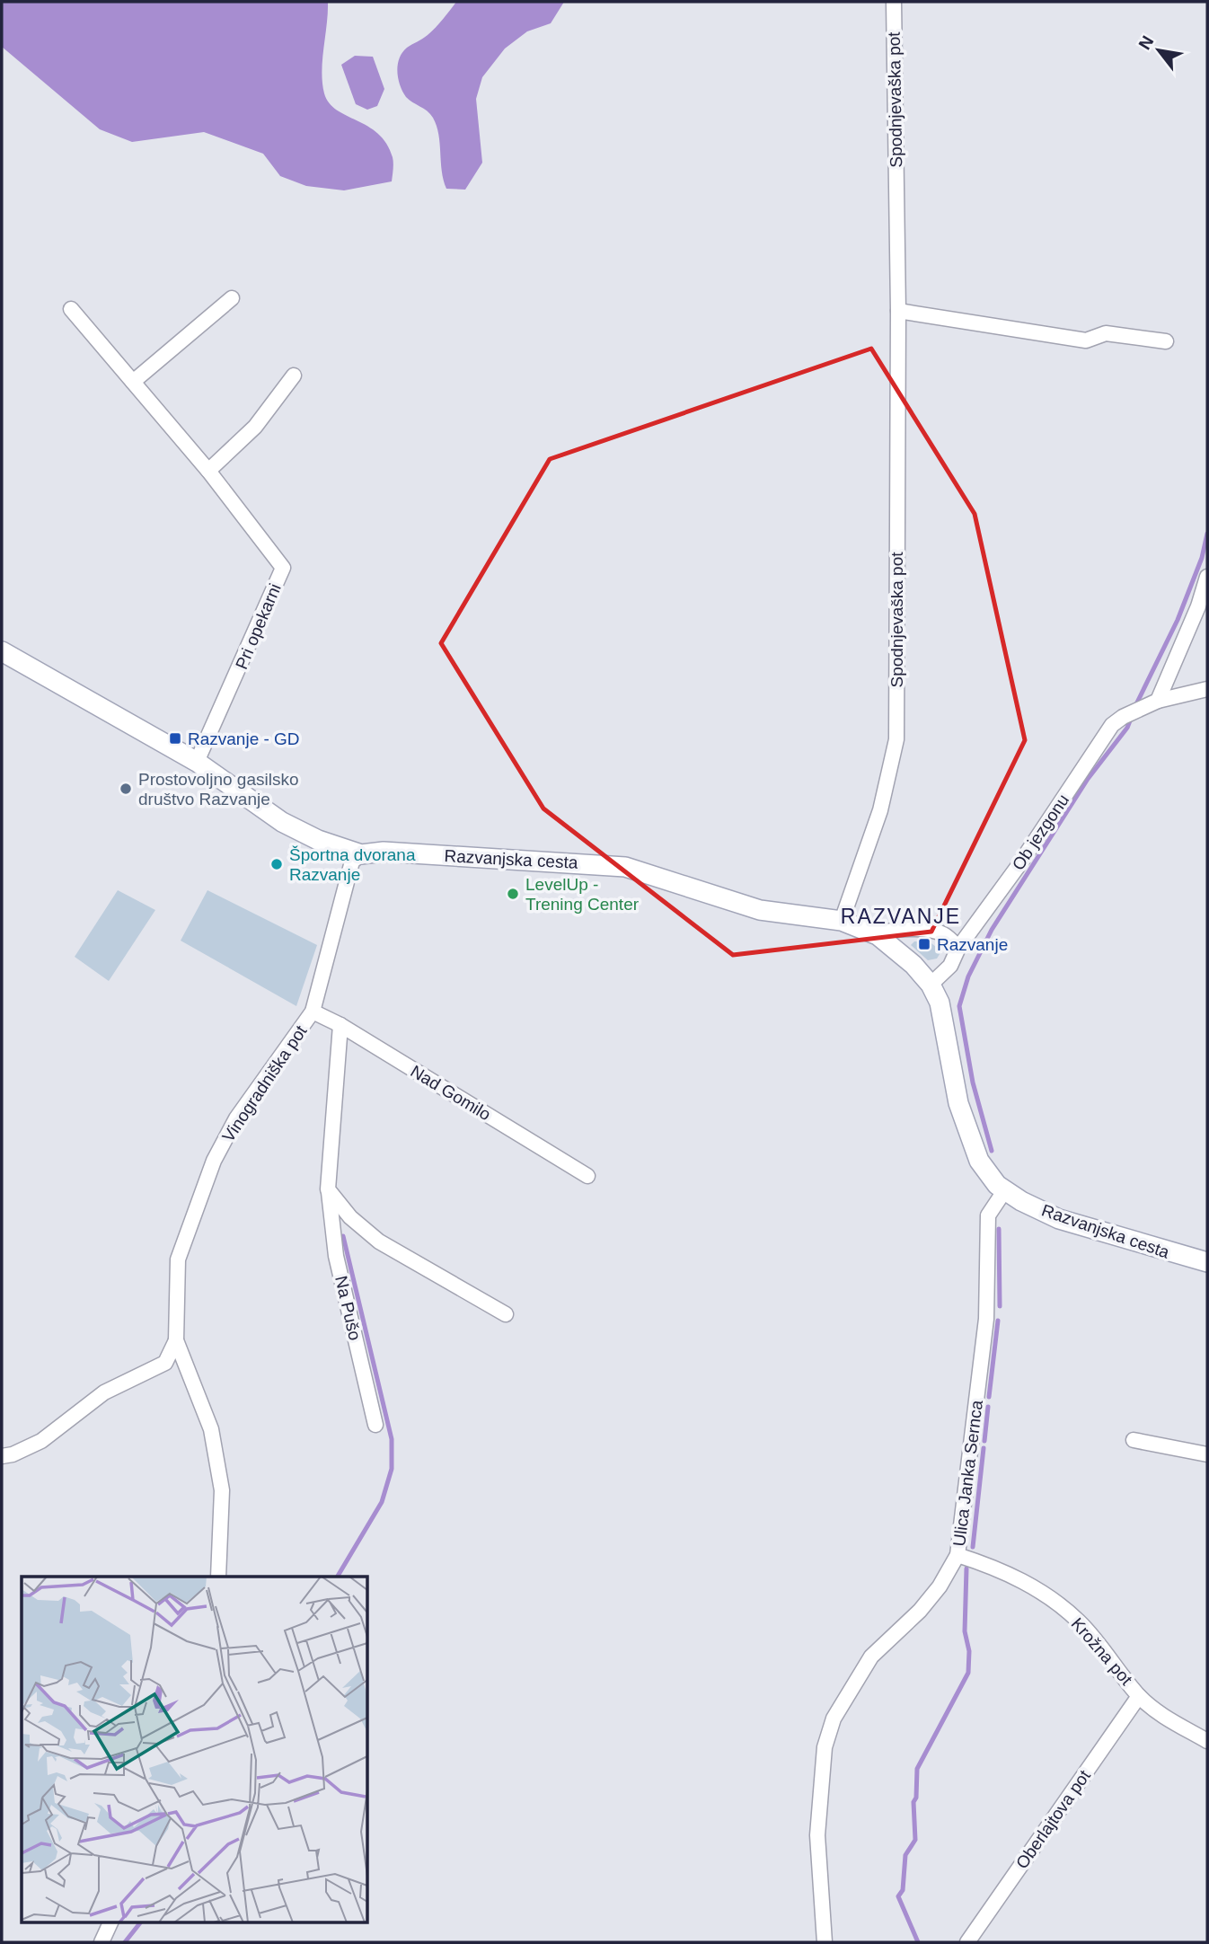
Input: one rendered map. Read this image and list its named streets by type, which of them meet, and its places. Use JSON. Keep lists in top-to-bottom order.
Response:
{
  "streets": {
    "street": [
      "Spodnjevaška pot",
      "Pri opekarni",
      "Ob jezgonu",
      "Razvanjska cesta",
      "Vinogradniška pot",
      "Nad Gomilo",
      "Na Pušo",
      "Ulica Janka Sernca",
      "Krožna pot",
      "Oberlajtova pot"
    ]
  },
  "crossings": [
    ["Spodnjevaška pot", "Razvanjska cesta"],
    ["Pri opekarni", "Razvanjska cesta"],
    ["Razvanjska cesta", "Vinogradniška pot"],
    ["Razvanjska cesta", "Ulica Janka Sernca"],
    ["Vinogradniška pot", "Nad Gomilo"],
    ["Nad Gomilo", "Na Pušo"],
    ["Ulica Janka Sernca", "Krožna pot"],
    ["Krožna pot", "Oberlajtova pot"]
  ],
  "districts": ["RAZVANJE"],
  "places": {
    "transit": ["Razvanje - GD", "Razvanje"],
    "other": ["Prostovoljno gasilsko društvo Razvanje", "Športna dvorana Razvanje", "LevelUp - Trening Center"]
  },
  "north": "top left"
}
